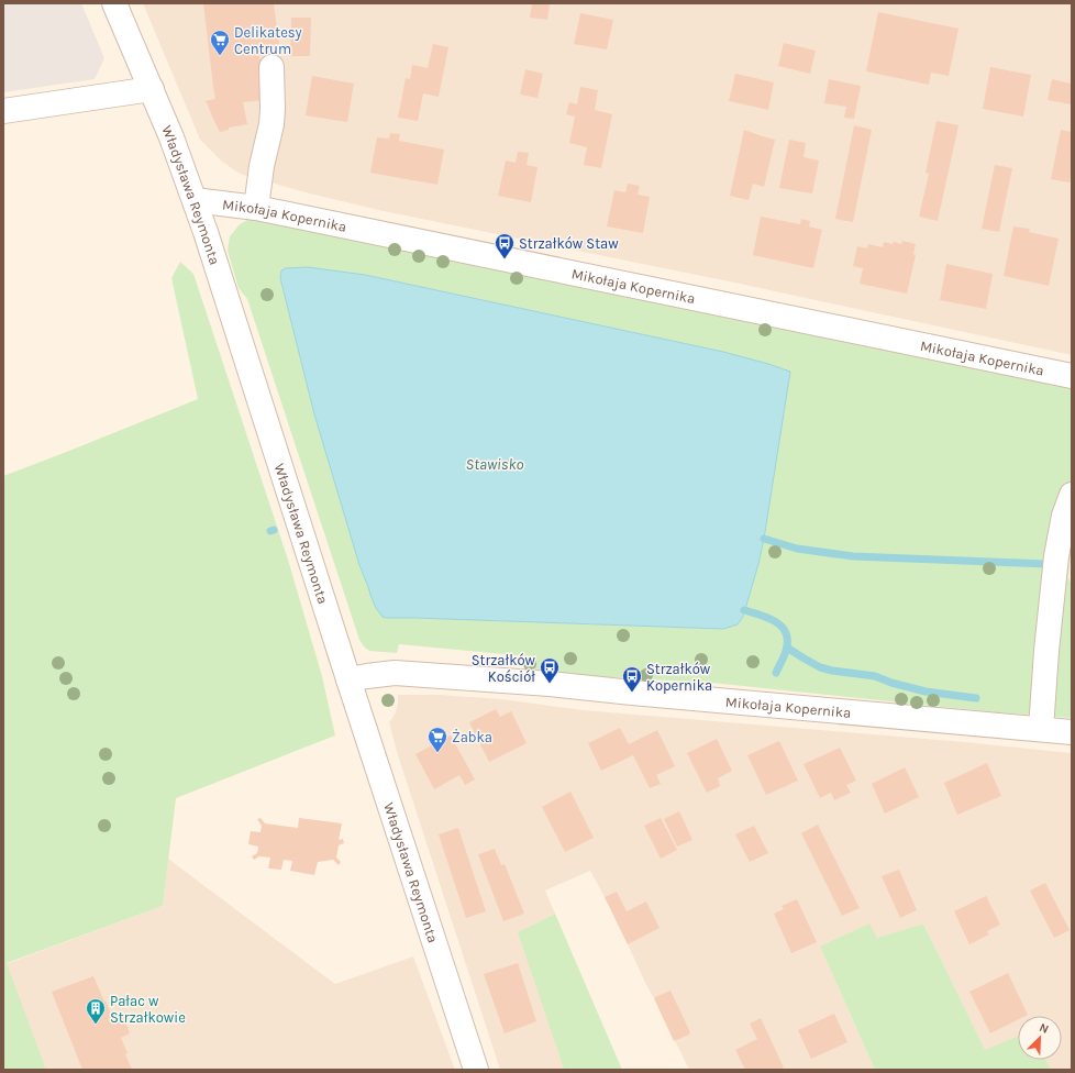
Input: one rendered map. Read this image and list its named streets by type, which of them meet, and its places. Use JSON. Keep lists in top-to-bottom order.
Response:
{
  "streets": {
    "street": ["Władysława Reymonta", "Mikołaja Kopernika"]
  },
  "crossings": [
    ["Władysława Reymonta", "Mikołaja Kopernika"]
  ],
  "water": ["Stawisko"],
  "places": {
    "supermarket": ["Delikatesy Centrum", "Żabka"],
    "bus stop": ["Strzałków Staw", "Strzałków Kościół", "Strzałków Kopernika"],
    "building": ["Pałac w Strzałkowie"]
  },
  "north": "top right"
}
